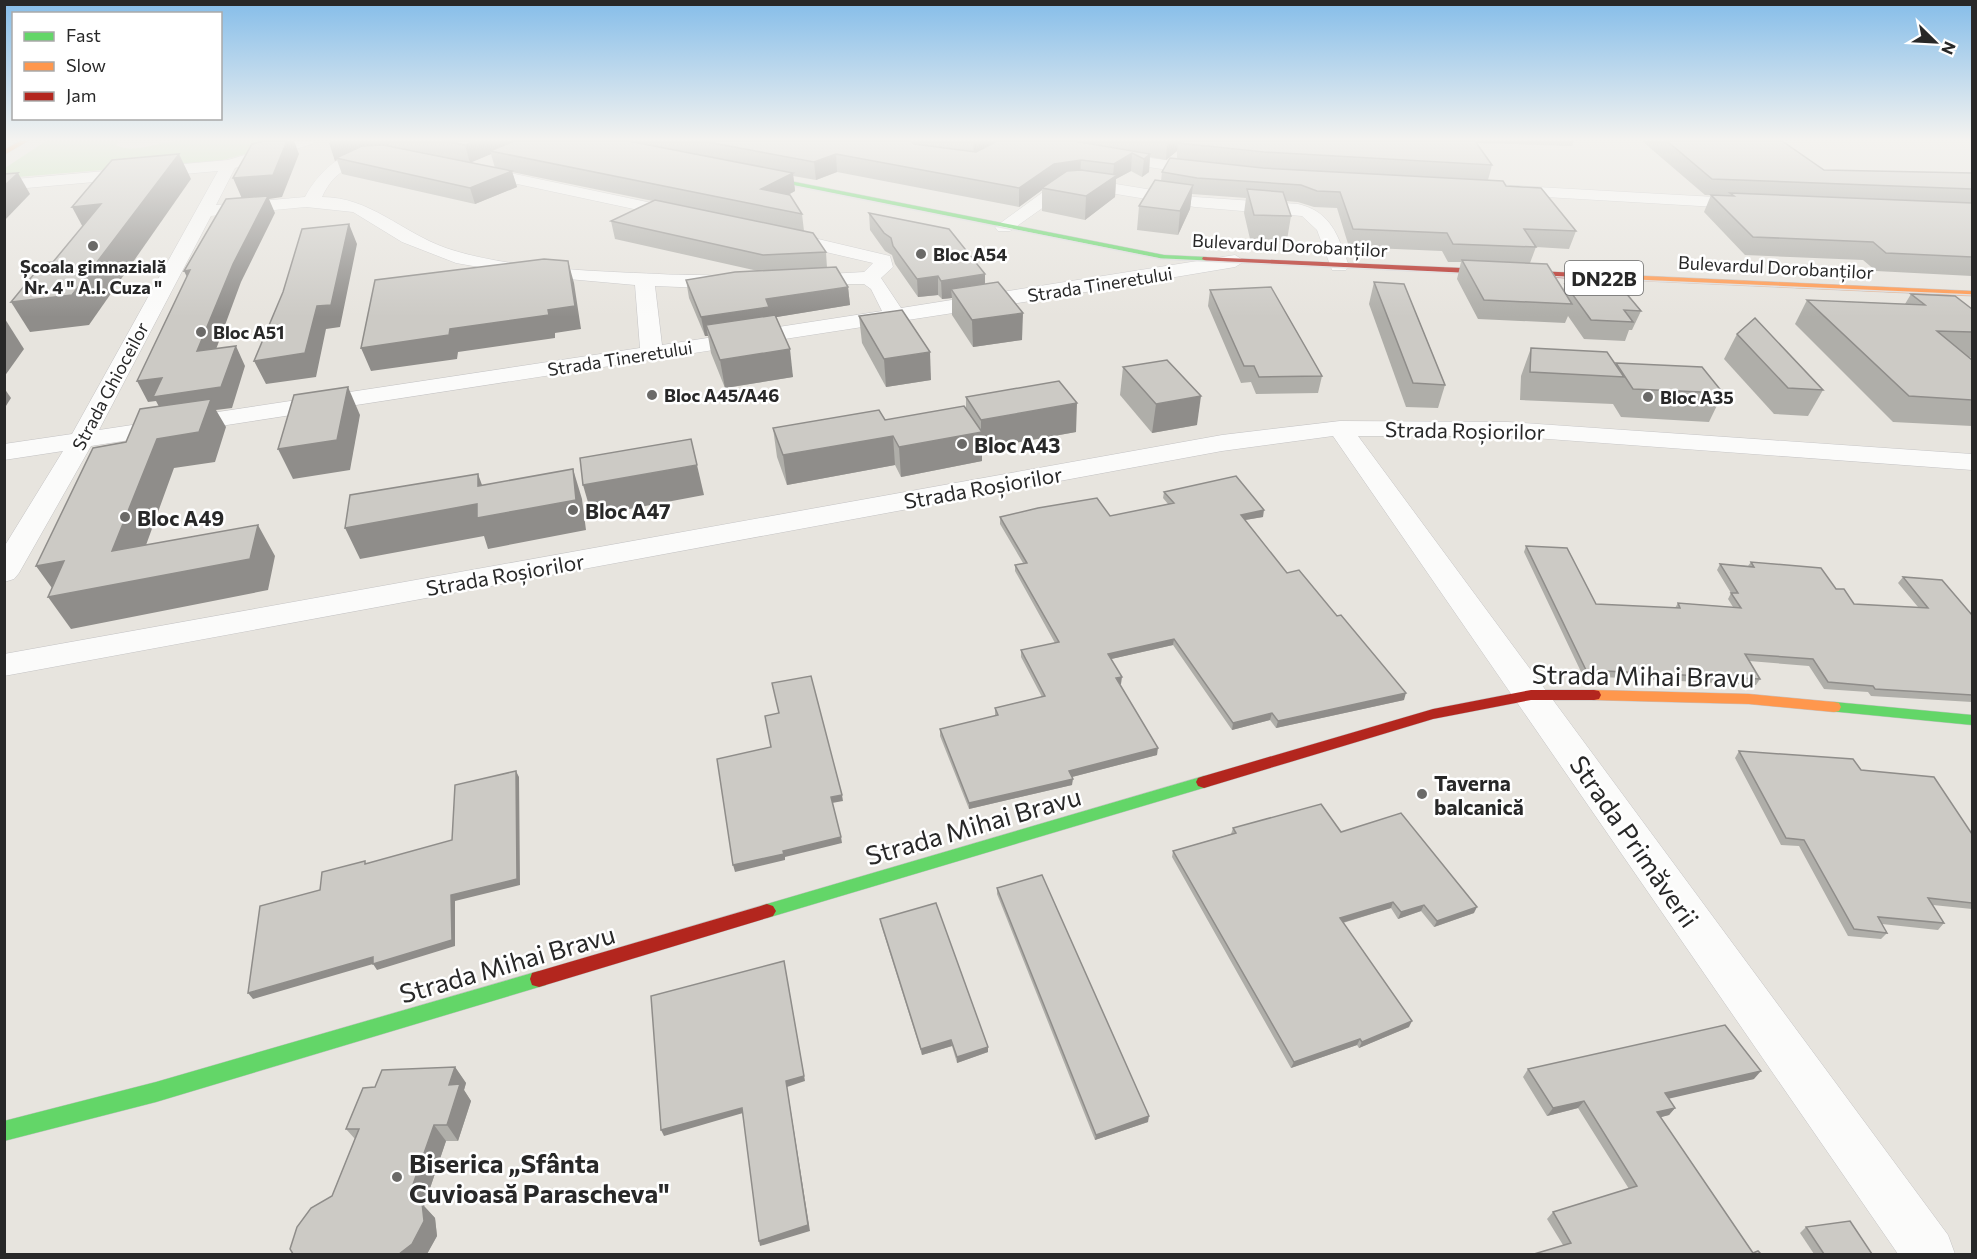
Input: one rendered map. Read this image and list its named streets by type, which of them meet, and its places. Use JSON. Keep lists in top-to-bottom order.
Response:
{
  "streets": {
    "main road": ["Bulevardul Dorobanților", "DN22B", "Strada Mihai Bravu"],
    "street": [
      "Strada Tineretului",
      "Strada Ghioceilor",
      "Strada Roșiorilor",
      "Strada Primăverii"
    ]
  },
  "crossings": [
    ["Bulevardul Dorobanților", "Strada Tineretului"],
    ["Strada Tineretului", "Strada Ghioceilor"],
    ["Strada Roșiorilor", "Strada Primăverii"],
    ["Strada Mihai Bravu", "Strada Primăverii"]
  ],
  "places": [
    "Școala gimnazială Nr. 4 \" A.I. Cuza \"",
    "Bloc A54",
    "Bloc A51",
    "Bloc A45/A46",
    "Bloc A35",
    "Bloc A43",
    "Bloc A47",
    "Bloc A49",
    "Taverna balcanică",
    "Biserica „Sfânta Cuvioasă Parascheva\""
  ],
  "legend": ["Fast", "Slow", "Jam"],
  "north": "bottom right"
}
